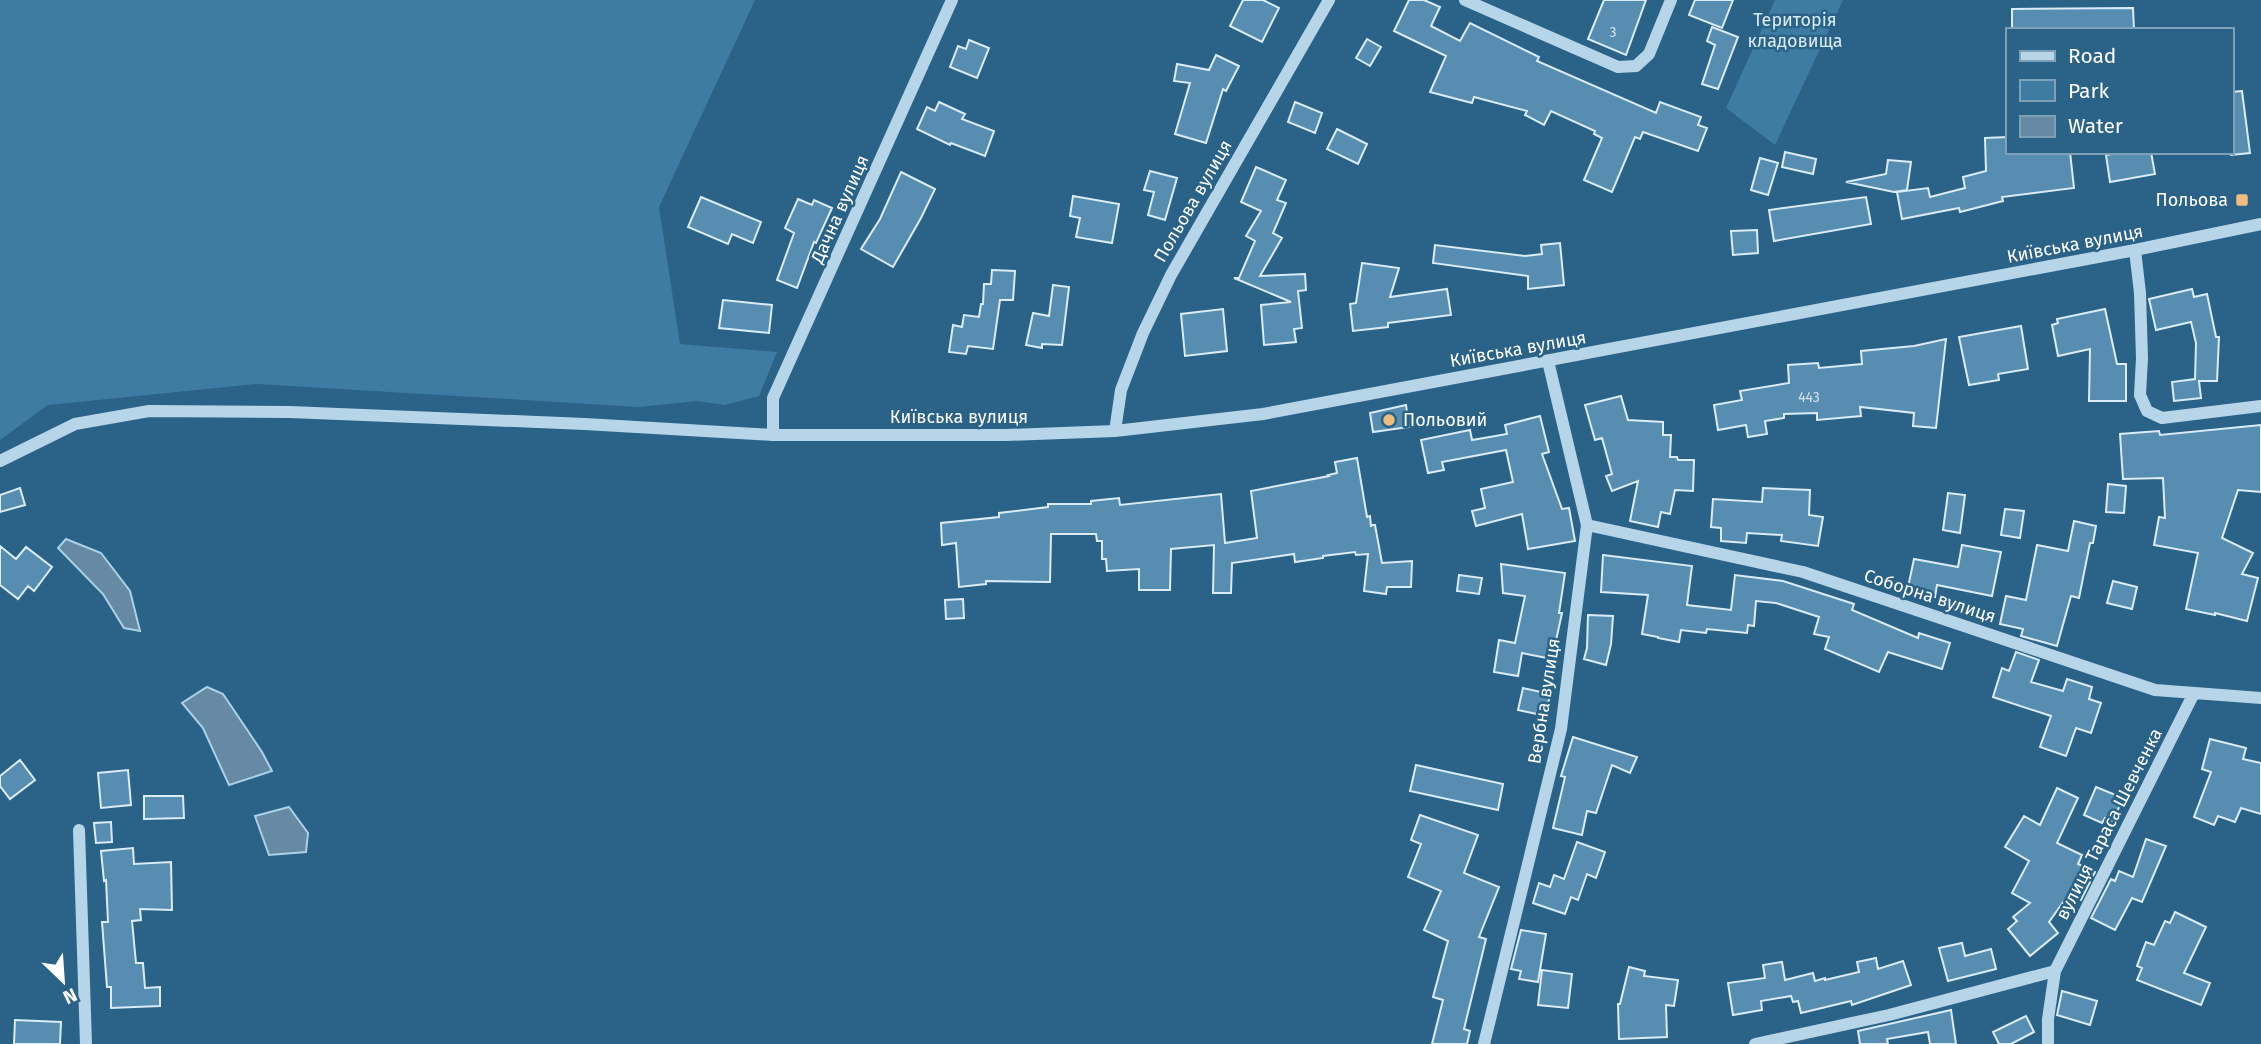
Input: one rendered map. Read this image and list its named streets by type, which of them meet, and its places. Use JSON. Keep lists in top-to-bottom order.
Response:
{
  "streets": {
    "street": [
      "Польова вулиця",
      "Дачна вулиця",
      "Київська вулиця",
      "Соборна вулиця",
      "Вербна вулиця",
      "вулиця Тараса Шевченка"
    ]
  },
  "crossings": [
    ["Польова вулиця", "Київська вулиця"],
    ["Дачна вулиця", "Київська вулиця"],
    ["Київська вулиця", "Вербна вулиця"],
    ["Соборна вулиця", "Вербна вулиця"],
    ["Соборна вулиця", "вулиця Тараса Шевченка"]
  ],
  "parks": ["Територія кладовища"],
  "places": {
    "transit": ["Польова"],
    "other": ["Польовий"]
  },
  "house_numbers": ["3", "443"],
  "legend": ["Road", "Park", "Water"],
  "north": "bottom right"
}
